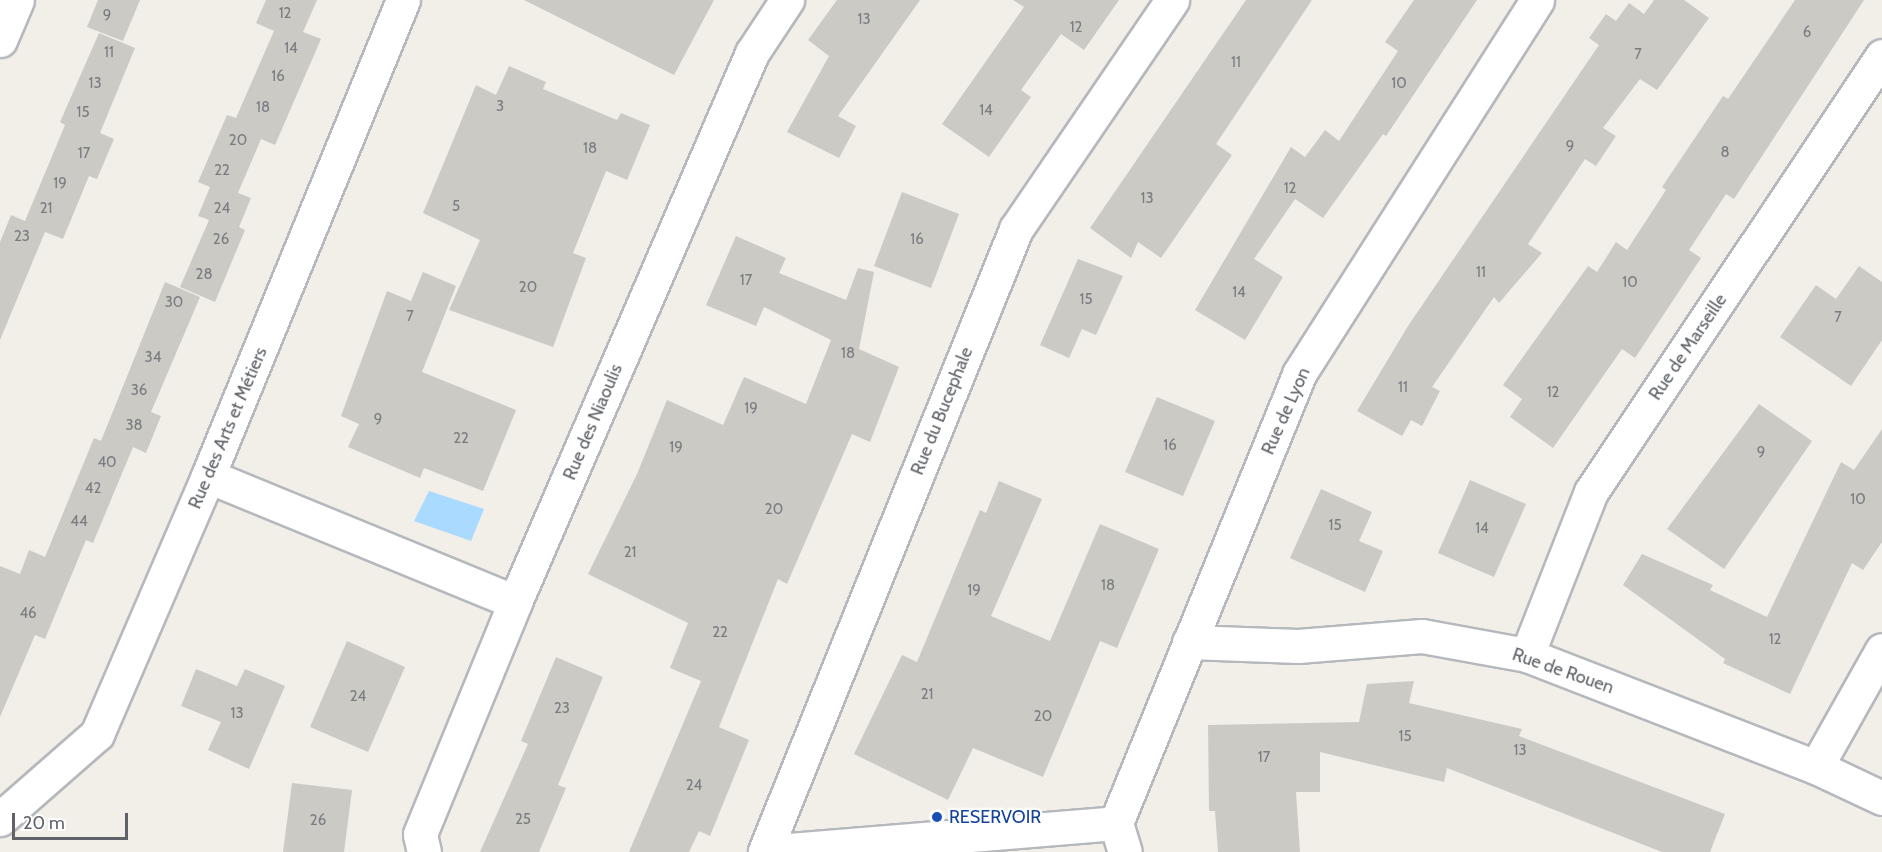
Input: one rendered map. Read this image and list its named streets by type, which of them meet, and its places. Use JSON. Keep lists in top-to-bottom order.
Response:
{
  "streets": {
    "street": [
      "Rue de Marseille",
      "Rue du Bucephale",
      "Rue de Lyon",
      "Rue des Niaoulis",
      "Rue des Arts et Métiers",
      "Rue de Rouen"
    ]
  },
  "crossings": [
    ["Rue de Marseille", "Rue de Rouen"],
    ["Rue de Lyon", "Rue de Rouen"]
  ],
  "places": ["RESERVOIR"],
  "house_numbers": [
    "12",
    "9",
    "13",
    "12",
    "6",
    "14",
    "11",
    "7",
    "11",
    "16",
    "13",
    "10",
    "3",
    "18",
    "14",
    "15",
    "20",
    "9",
    "18",
    "8",
    "17",
    "22",
    "19",
    "12",
    "13",
    "5",
    "21",
    "24",
    "23",
    "26",
    "16",
    "11",
    "28",
    "17",
    "10",
    "20",
    "14",
    "15",
    "30",
    "7",
    "7",
    "18",
    "34",
    "11",
    "36",
    "12",
    "19",
    "9",
    "38",
    "22",
    "16",
    "19",
    "9",
    "40",
    "42",
    "10",
    "20",
    "44",
    "15",
    "14",
    "21",
    "18",
    "19",
    "46",
    "22",
    "12",
    "21",
    "24",
    "23",
    "13",
    "20",
    "15",
    "13",
    "17",
    "24",
    "25",
    "26"
  ],
  "scale_bar": "20 m"
}
